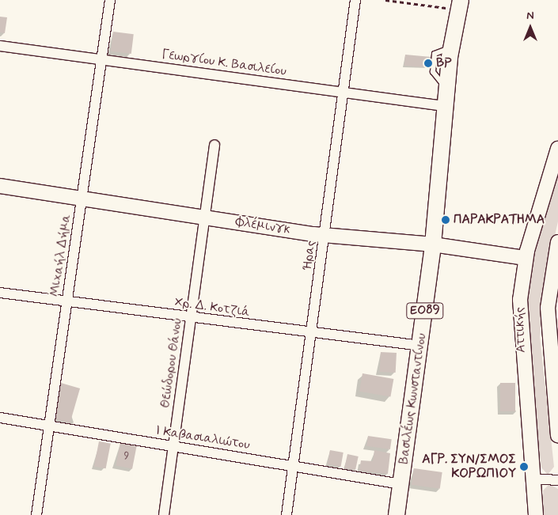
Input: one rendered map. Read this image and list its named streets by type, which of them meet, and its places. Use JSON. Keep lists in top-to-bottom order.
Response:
{
  "streets": {
    "main road": [
      "Φλέμινγκ",
      "ΕΟ89",
      "Αττικής",
      "Βασιλέως Κωνσταντίνου"
    ],
    "street": [
      "Γεωργίου Κ. Βασιλείου",
      "Μιχαήλ Δήμα",
      "Ήρας",
      "Χρ. Δ. Κοτζιά",
      "Θεώδορου Θάνου",
      "Ι Καβασιαλιώτου"
    ]
  },
  "crossings": [
    ["Γεωργίου Κ. Βασιλείου", "Μιχαήλ Δήμα"],
    ["Γεωργίου Κ. Βασιλείου", "Ήρας"],
    ["Γεωργίου Κ. Βασιλείου", "Βασιλέως Κωνσταντίνου"],
    ["Φλέμινγκ", "Μιχαήλ Δήμα"],
    ["Φλέμινγκ", "Ήρας"],
    ["Φλέμινγκ", "Αττικής"],
    ["Φλέμινγκ", "Θεώδορου Θάνου"],
    ["Φλέμινγκ", "Βασιλέως Κωνσταντίνου"],
    ["Μιχαήλ Δήμα", "Χρ. Δ. Κοτζιά"],
    ["Μιχαήλ Δήμα", "Ι Καβασιαλιώτου"],
    ["Ήρας", "Χρ. Δ. Κοτζιά"],
    ["Ήρας", "Ι Καβασιαλιώτου"],
    ["Χρ. Δ. Κοτζιά", "Θεώδορου Θάνου"],
    ["Χρ. Δ. Κοτζιά", "Βασιλέως Κωνσταντίνου"],
    ["Θεώδορου Θάνου", "Ι Καβασιαλιώτου"],
    ["Βασιλέως Κωνσταντίνου", "Ι Καβασιαλιώτου"]
  ],
  "places": ["BP", "ΠΑΡΑΚΡΑΤΗΜΑ", "ΑΓΡ. ΣΥΝ/ΣΜΟΣ ΚΟΡΩΠΙΟΥ"],
  "house_numbers": ["9"],
  "north": "top"
}
